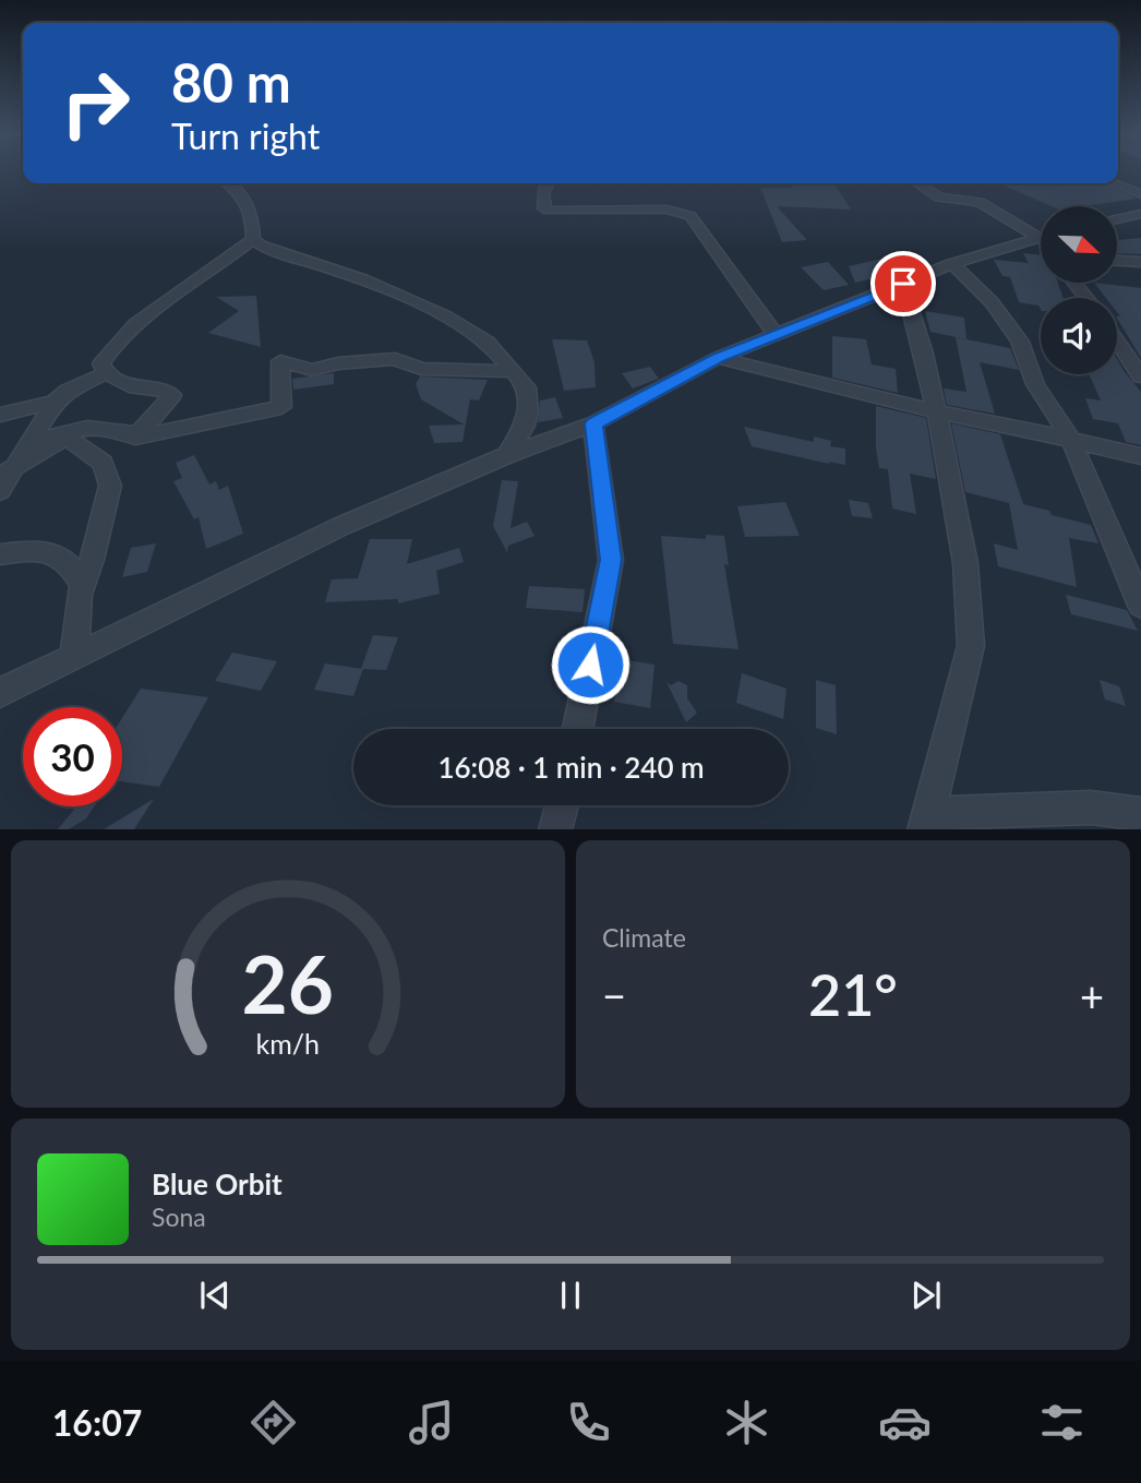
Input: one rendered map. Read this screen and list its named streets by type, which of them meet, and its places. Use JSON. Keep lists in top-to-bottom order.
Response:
{
  "north": "bottom right",
  "page": {
    "turn": ["80 m", "Turn right"],
    "limit": "30",
    "trip": "16:08 · 1 min · 240 m",
    "tile": "Climate",
    "heat": ["−", "21°", "+"],
    "song": ["Blue Orbit", "Sona"],
    "tabs": "16:07",
    "gauge": ["26", "km/h"]
  }
}
